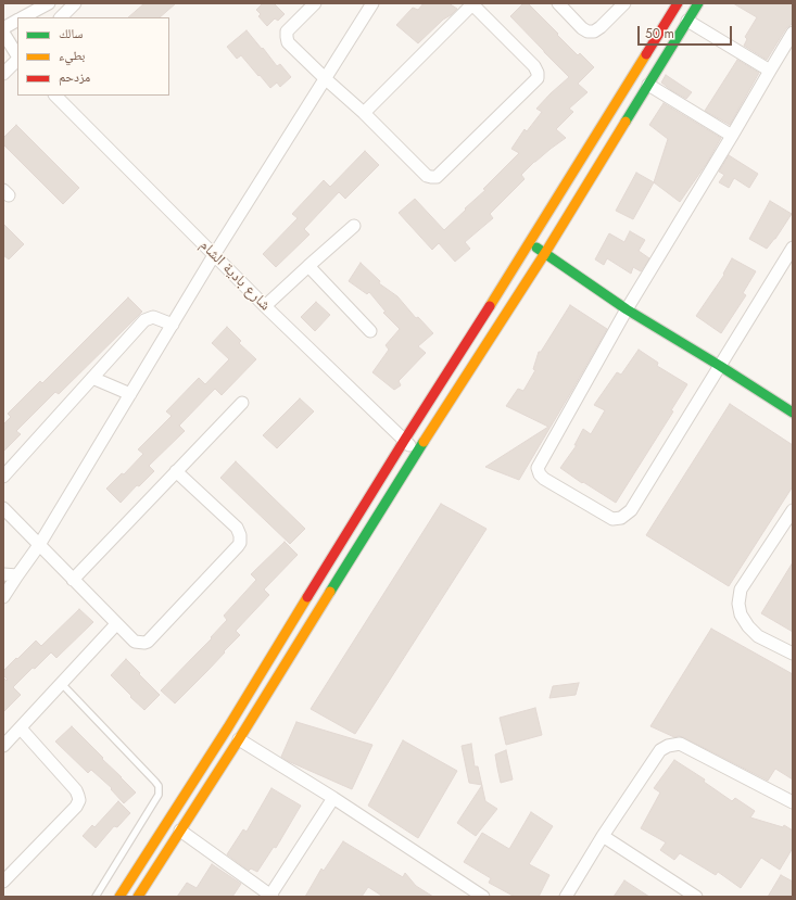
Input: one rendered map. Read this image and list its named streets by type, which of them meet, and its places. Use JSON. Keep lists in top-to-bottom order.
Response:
{
  "streets": {
    "street": ["شارع بادية الشام"]
  },
  "legend": ["سالك", "بطيء", "مزدحم"],
  "scale_bar": "50 m"
}
